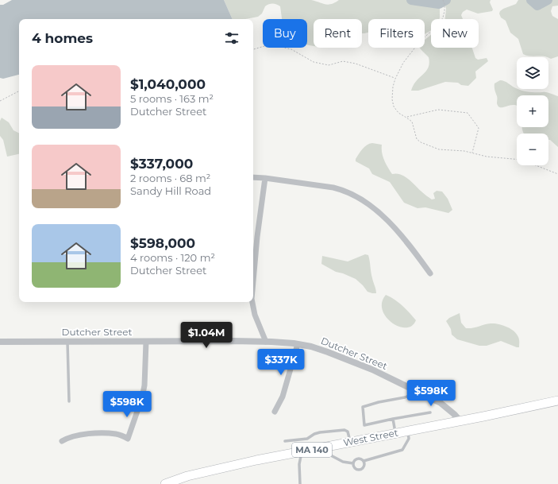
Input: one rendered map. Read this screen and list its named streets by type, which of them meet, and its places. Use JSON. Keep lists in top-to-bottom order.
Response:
{
  "streets": {
    "main road": ["West Street", "MA 140"],
    "street": ["Dutcher Street"]
  },
  "crossings": [
    ["Dutcher Street", "West Street"]
  ],
  "page": {
    "chip": [
      "Buy",
      "Rent",
      "Filters",
      "New"
    ],
    "heading": "4 homes",
    "map_buttons": ["+", "−"],
    "list": [
      {
        "name": "$1,040,000",
        "note": "5 rooms · 163 m² · Dutcher Street"
      },
      {
        "name": "$337,000",
        "note": "2 rooms · 68 m² · Sandy Hill Road"
      },
      {
        "name": "$598,000",
        "note": "4 rooms · 120 m² · Dutcher Street"
      }
    ],
    "price": [
      "$1.04M",
      "$337K",
      "$598K",
      "$598K"
    ]
  }
}
